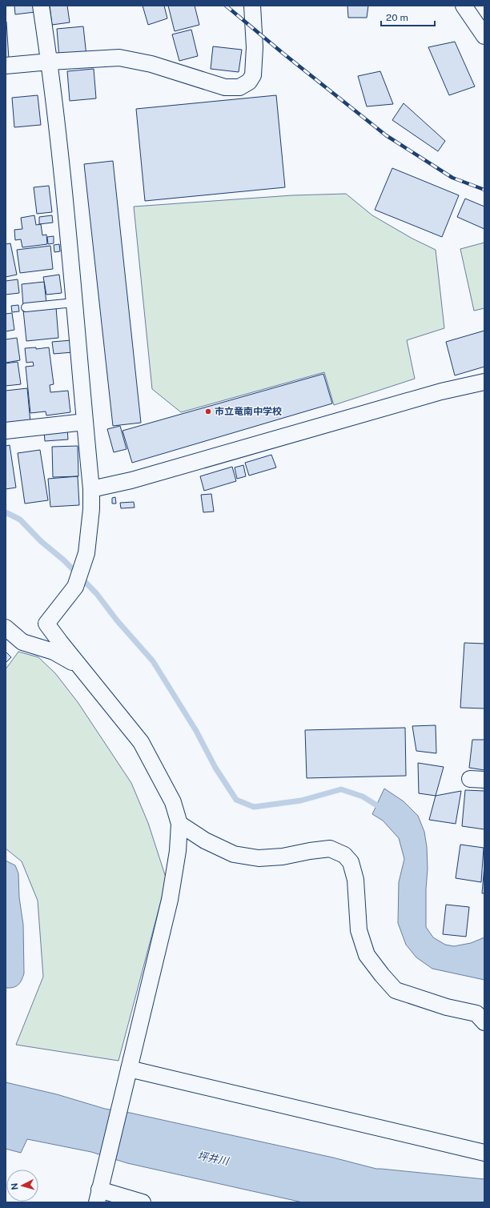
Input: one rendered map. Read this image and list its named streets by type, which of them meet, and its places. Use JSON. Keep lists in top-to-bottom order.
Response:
{
  "water": ["坪井川"],
  "places": ["市立竜南中学校"],
  "scale_bar": "20 m",
  "north": "left"
}
